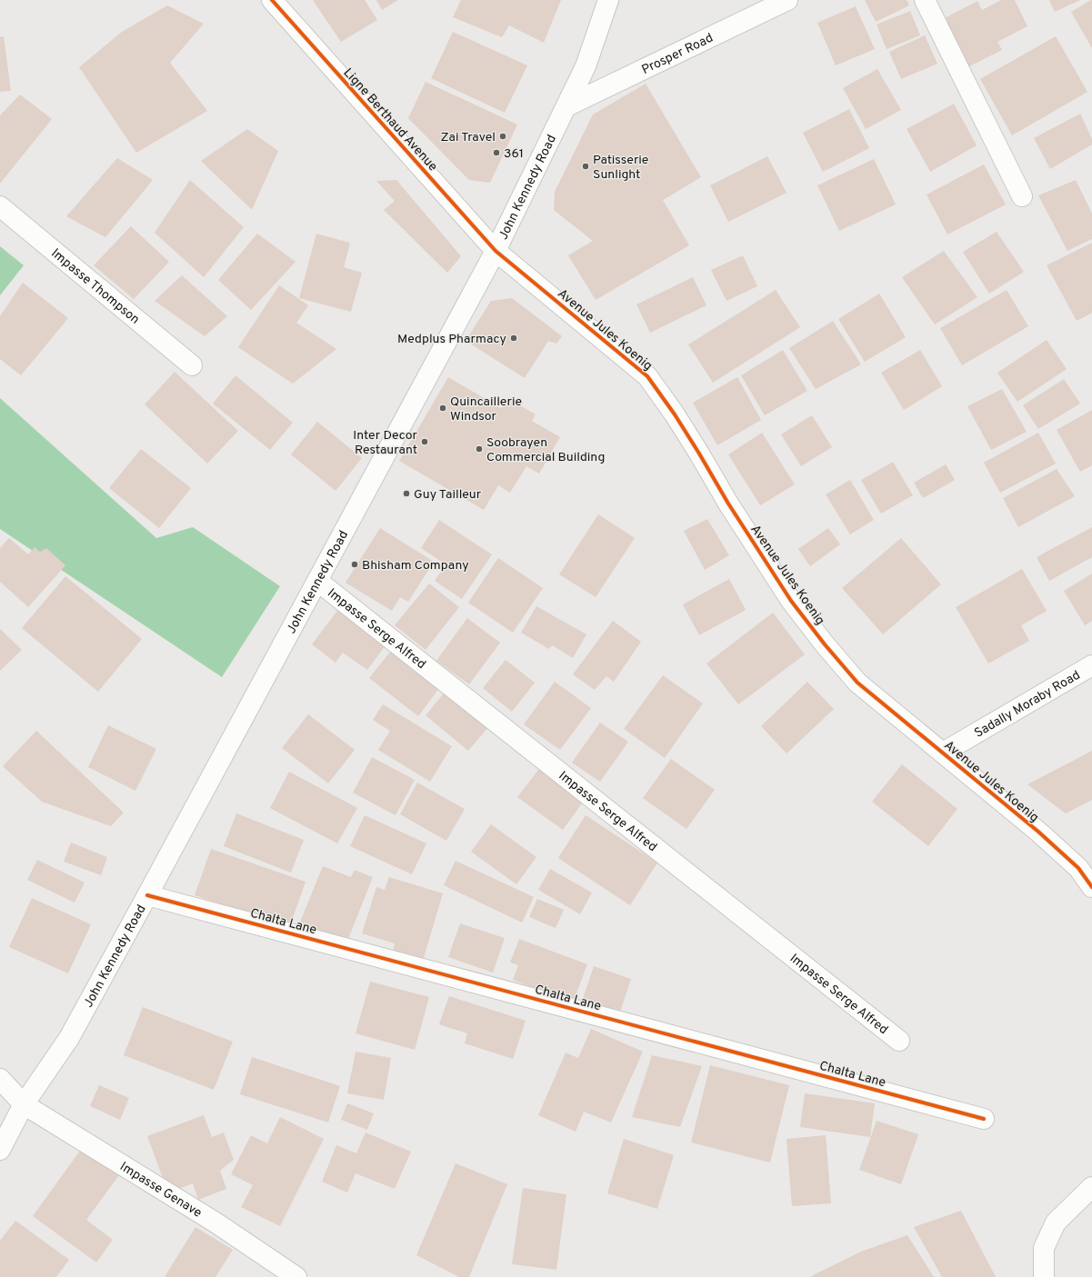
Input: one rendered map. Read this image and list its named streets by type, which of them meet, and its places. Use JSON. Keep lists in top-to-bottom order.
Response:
{
  "streets": {
    "street": [
      "Prosper Road",
      "Ligne Berthaud Avenue",
      "John Kennedy Road",
      "Impasse Thompson",
      "Avenue Jules Koenig",
      "Impasse Serge Alfred",
      "Sadally Moraby Road",
      "Chalta Lane",
      "Impasse Genave"
    ]
  },
  "crossings": [
    ["Prosper Road", "John Kennedy Road"],
    ["Ligne Berthaud Avenue", "John Kennedy Road"],
    ["Ligne Berthaud Avenue", "Avenue Jules Koenig"],
    ["John Kennedy Road", "Avenue Jules Koenig"],
    ["John Kennedy Road", "Impasse Serge Alfred"],
    ["John Kennedy Road", "Chalta Lane"],
    ["John Kennedy Road", "Impasse Genave"],
    ["Avenue Jules Koenig", "Sadally Moraby Road"]
  ],
  "places": [
    "Zai Travel",
    "361",
    "Patisserie Sunlight",
    "Medplus Pharmacy",
    "Quincaillerie Windsor",
    "Inter Decor Restaurant",
    "Soobrayen Commercial Building",
    "Guy Tailleur",
    "Bhisham Company"
  ]
}
